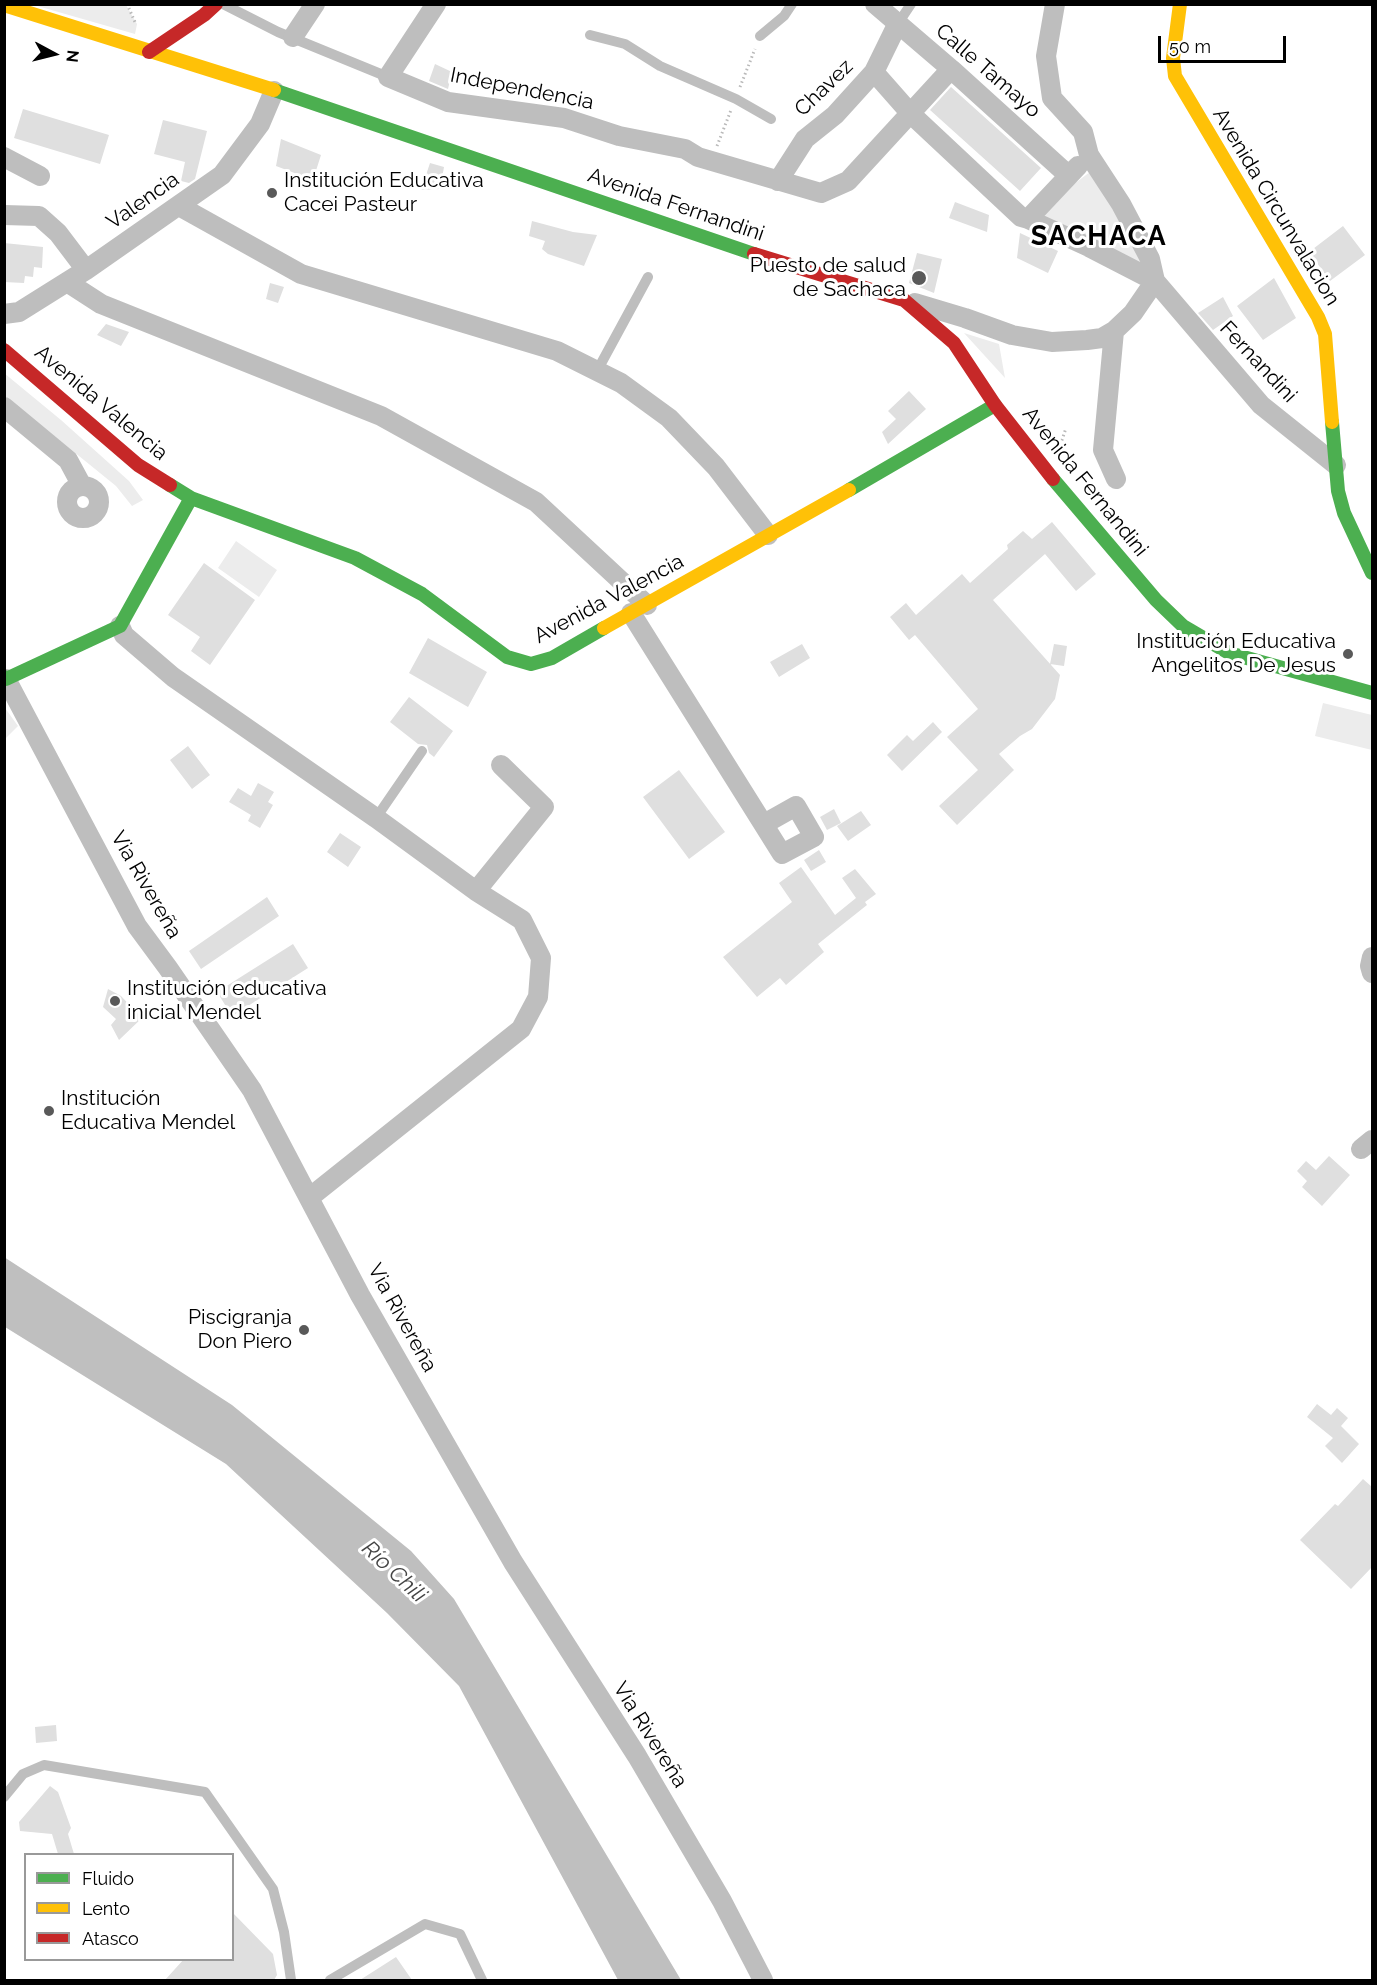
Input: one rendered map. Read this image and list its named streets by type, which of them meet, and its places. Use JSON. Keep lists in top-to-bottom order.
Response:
{
  "streets": {
    "street": [
      "Calle Tamayo",
      "Chavez",
      "Independencia",
      "Valencia",
      "Avenida Fernandini",
      "Avenida Circunvalacion",
      "Fernandini",
      "Avenida Valencia",
      "Via Rivereña"
    ]
  },
  "crossings": [
    ["Calle Tamayo", "Chavez"],
    ["Chavez", "Independencia"],
    ["Valencia", "Avenida Fernandini"],
    ["Avenida Fernandini", "Avenida Valencia"],
    ["Avenida Circunvalacion", "Fernandini"]
  ],
  "districts": ["SACHACA"],
  "water": ["Río Chili"],
  "places": [
    "Institución Educativa Cacei Pasteur",
    "Puesto de salud de Sachaca",
    "Institución Educativa Angelitos De Jesus",
    "Institución educativa inicial Mendel",
    "Institución Educativa Mendel",
    "Piscigranja Don Piero"
  ],
  "legend": ["Fluido", "Lento", "Atasco"],
  "scale_bar": "50 m",
  "north": "right"
}
